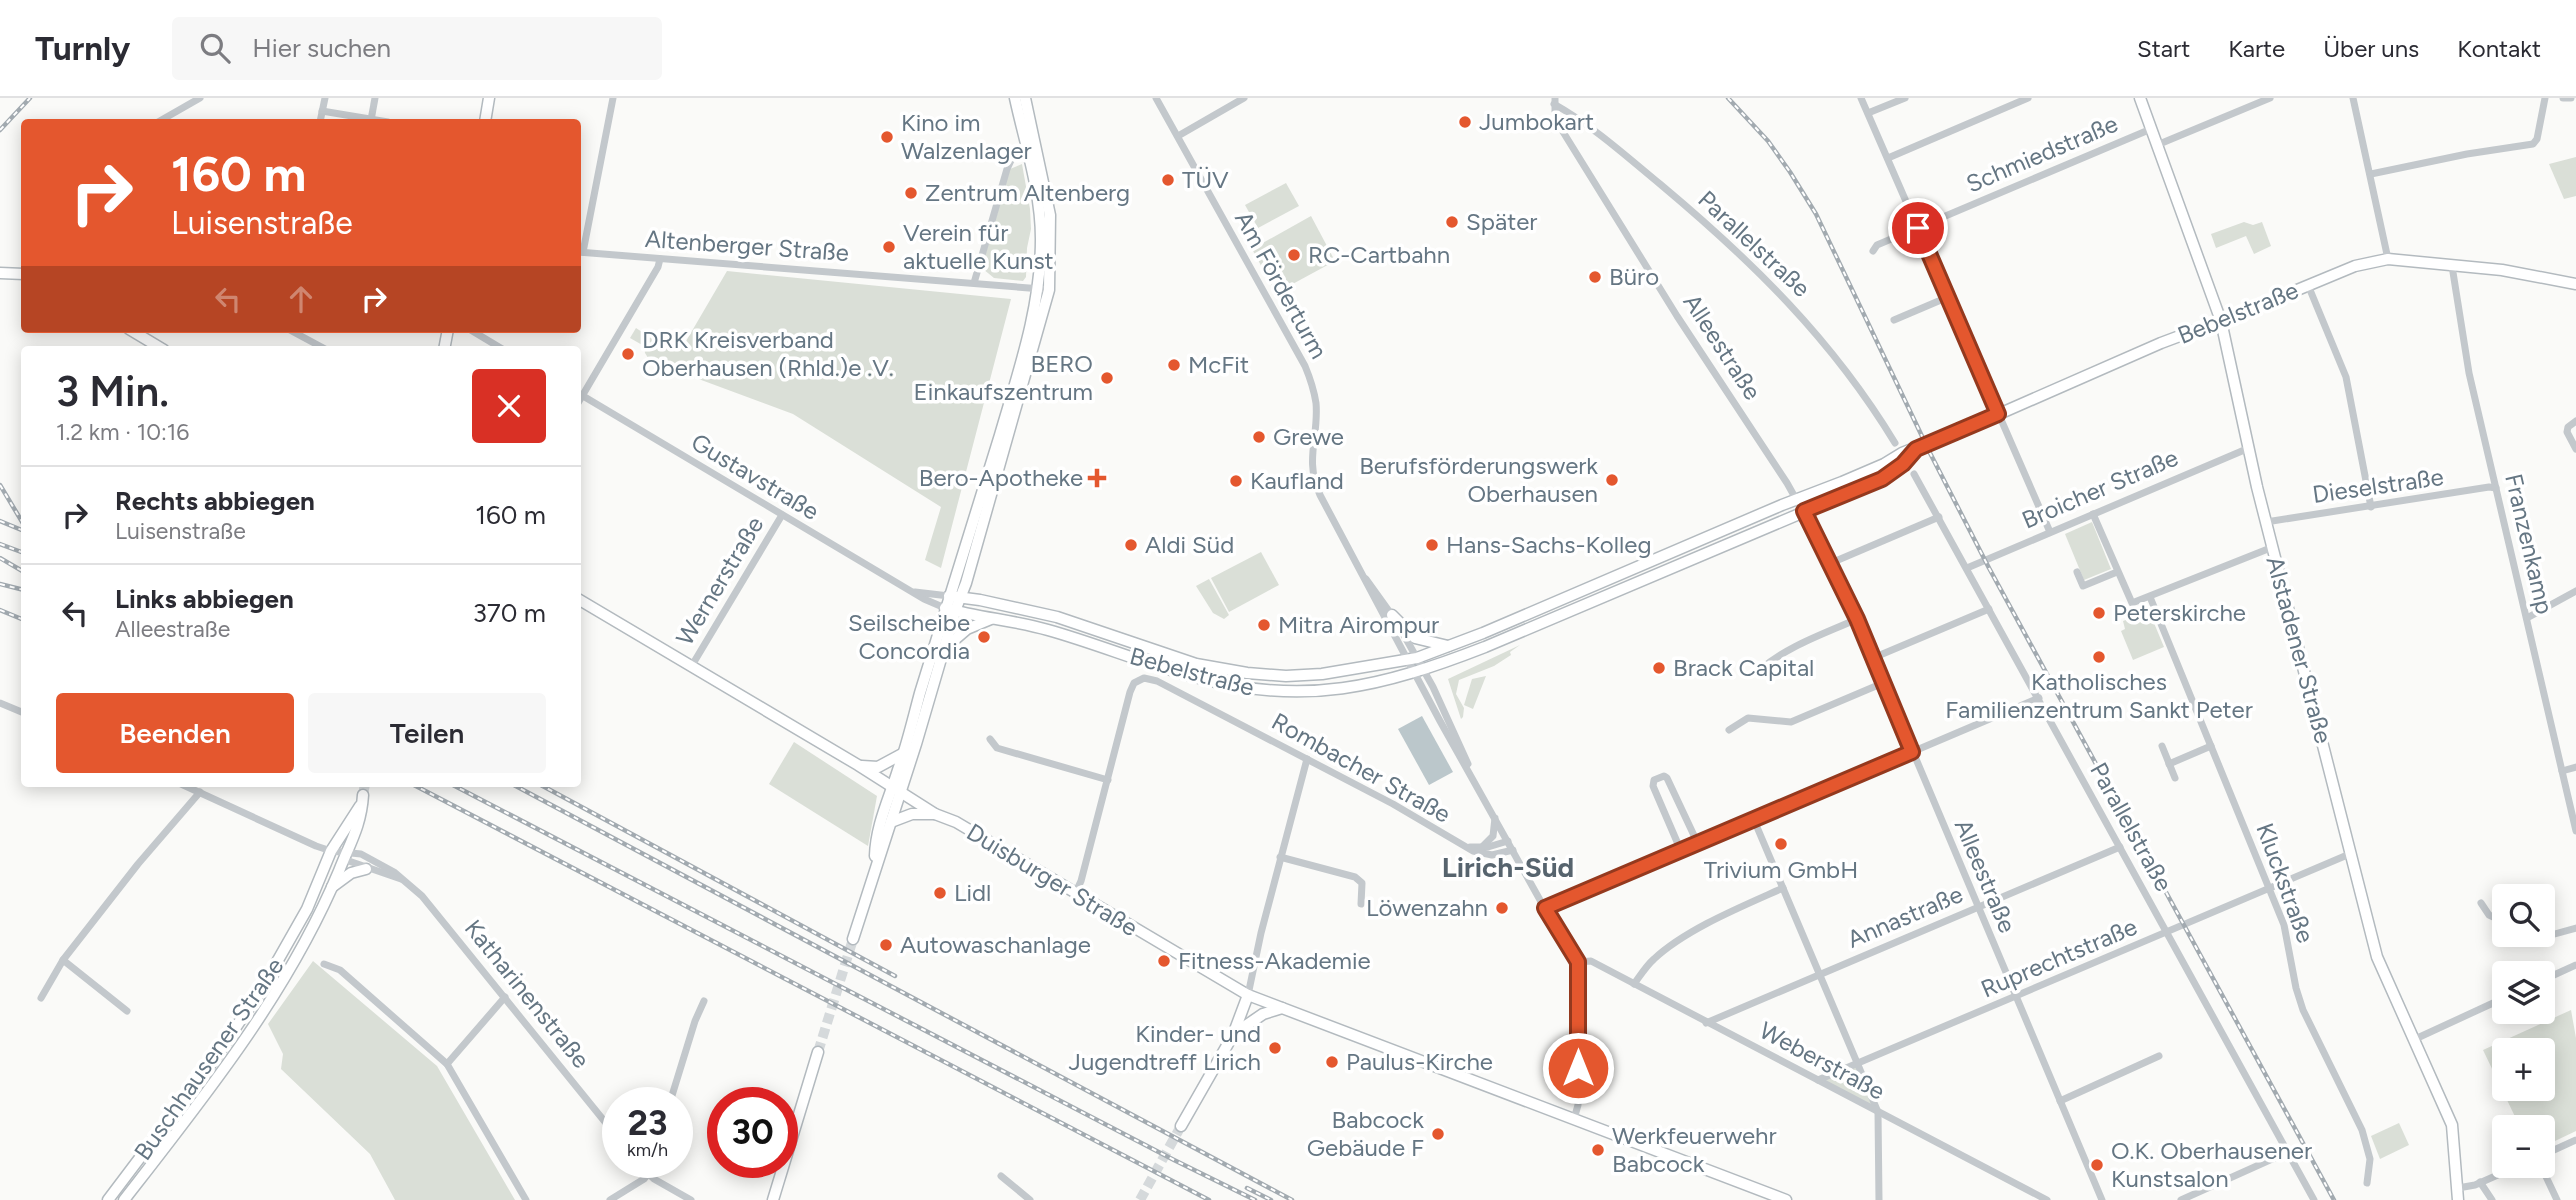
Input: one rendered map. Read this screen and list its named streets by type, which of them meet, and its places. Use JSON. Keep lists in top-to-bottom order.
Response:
{
  "streets": {
    "street": [
      "Schmiedstraße",
      "Parallelstraße",
      "Altenberger Straße",
      "Am Förderturm",
      "Bebelstraße",
      "Alleestraße",
      "Gustavstraße",
      "Dieselstraße",
      "Broicher Straße",
      "Franzenkamp",
      "Wernerstraße",
      "Alstadener Straße",
      "Rombacher Straße",
      "Duisburger Straße",
      "Kluckstraße",
      "Annastraße",
      "Ruprechtstraße",
      "Katharinenstraße",
      "Buschhausener Straße",
      "Weberstraße"
    ]
  },
  "crossings": [
    ["Schmiedstraße", "Alstadener Straße"],
    ["Parallelstraße", "Alleestraße"],
    ["Parallelstraße", "Broicher Straße"],
    ["Parallelstraße", "Annastraße"],
    ["Parallelstraße", "Ruprechtstraße"],
    ["Am Förderturm", "Bebelstraße"],
    ["Am Förderturm", "Rombacher Straße"],
    ["Am Förderturm", "Weberstraße"],
    ["Bebelstraße", "Alleestraße"],
    ["Bebelstraße", "Gustavstraße"],
    ["Bebelstraße", "Franzenkamp"],
    ["Bebelstraße", "Alstadener Straße"],
    ["Alleestraße", "Annastraße"],
    ["Alleestraße", "Ruprechtstraße"],
    ["Gustavstraße", "Wernerstraße"],
    ["Dieselstraße", "Franzenkamp"],
    ["Dieselstraße", "Alstadener Straße"],
    ["Broicher Straße", "Alstadener Straße"],
    ["Wernerstraße", "Duisburger Straße"],
    ["Alstadener Straße", "Ruprechtstraße"],
    ["Kluckstraße", "Ruprechtstraße"],
    ["Annastraße", "Weberstraße"],
    ["Ruprechtstraße", "Weberstraße"],
    ["Katharinenstraße", "Buschhausener Straße"]
  ],
  "districts": ["Lirich-Süd"],
  "places": {
    "other": [
      "Jumbokart",
      "Kino im Walzenlager",
      "TÜV",
      "Zentrum Altenberg",
      "Später",
      "Verein für aktuelle Kunst",
      "RC-Cartbahn",
      "Büro",
      "DRK Kreisverband Oberhausen (Rhld.)e .V.",
      "McFit",
      "BERO Einkaufszentrum",
      "Grewe",
      "Berufsförderungswerk Oberhausen",
      "Kaufland",
      "Aldi Süd",
      "Hans-Sachs-Kolleg",
      "Peterskirche",
      "Mitra Airompur",
      "Seilscheibe Concordia",
      "Katholisches Familienzentrum Sankt Peter",
      "Brack Capital",
      "Trivium GmbH",
      "Lidl",
      "Löwenzahn",
      "Autowaschanlage",
      "Fitness-Akademie",
      "Kinder- und Jugendtreff Lirich",
      "Paulus-Kirche",
      "Babcock Gebäude F",
      "Werkfeuerwehr Babcock",
      "O.K. Oberhausener Kunstsalon"
    ],
    "health": ["Bero-Apotheke"]
  },
  "page": {
    "header": "Turnly",
    "search": "Hier suchen",
    "nav": [
      "Start",
      "Karte",
      "Über uns",
      "Kontakt"
    ],
    "turn": ["160 m", "Luisenstraße"],
    "heading": ["3 Min.", "1.2 km · 10:16"],
    "list": [
      {
        "name": "Rechts abbiegen",
        "note": "Luisenstraße",
        "value": "160 m"
      },
      {
        "name": "Links abbiegen",
        "note": "Alleestraße",
        "value": "370 m"
      }
    ],
    "buttons": ["Beenden", "Teilen"],
    "map_buttons": ["+", "−"],
    "speed": "23 km/h",
    "limit": "30"
  }
}
